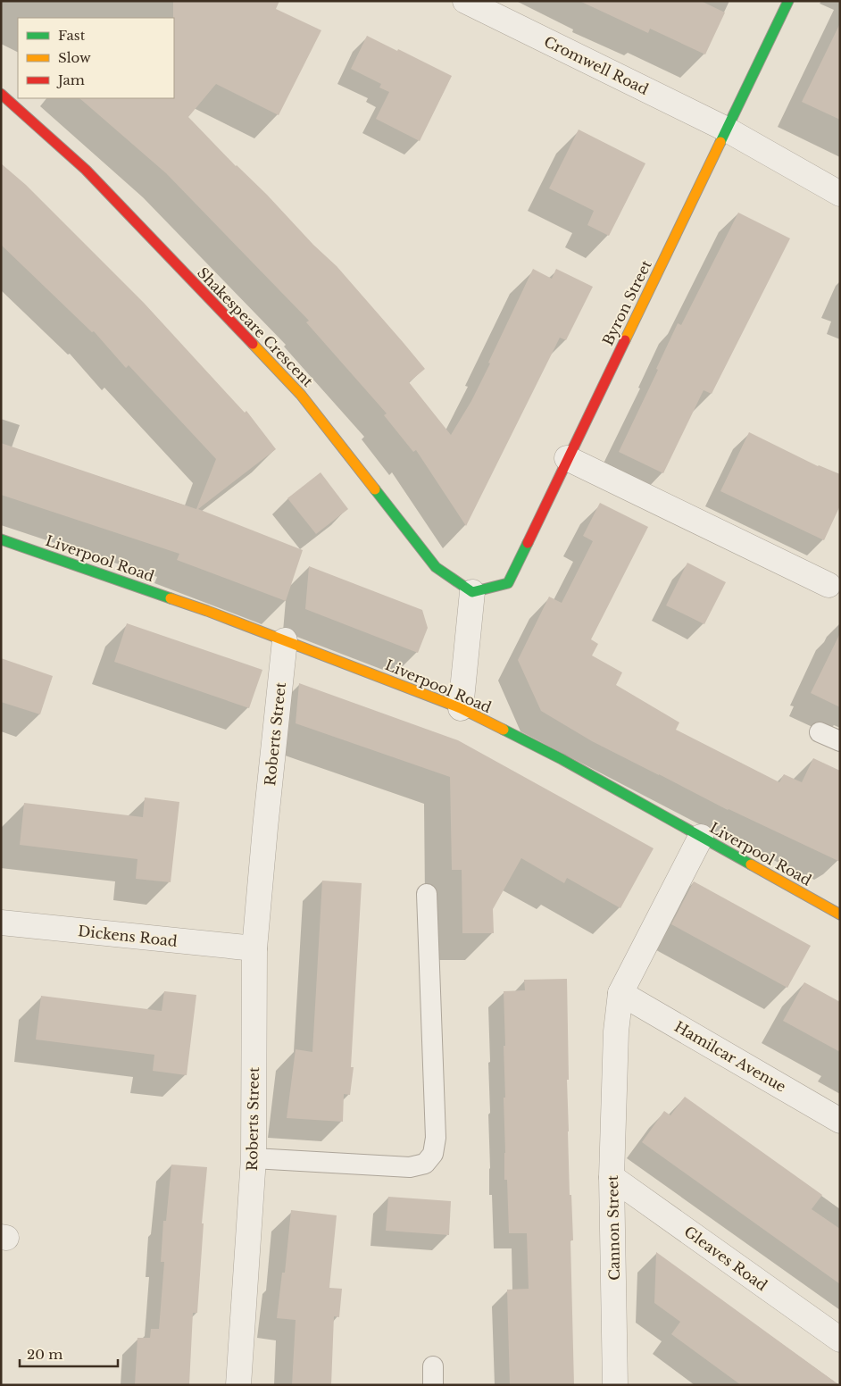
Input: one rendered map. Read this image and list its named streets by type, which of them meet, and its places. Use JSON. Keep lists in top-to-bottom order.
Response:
{
  "streets": {
    "street": [
      "Cromwell Road",
      "Byron Street",
      "Shakespeare Crescent",
      "Liverpool Road",
      "Roberts Street",
      "Dickens Road",
      "Hamilcar Avenue",
      "Cannon Street",
      "Gleaves Road"
    ]
  },
  "crossings": [
    ["Cromwell Road", "Byron Street"],
    ["Byron Street", "Shakespeare Crescent"],
    ["Liverpool Road", "Roberts Street"],
    ["Roberts Street", "Dickens Road"],
    ["Hamilcar Avenue", "Cannon Street"],
    ["Cannon Street", "Gleaves Road"]
  ],
  "legend": ["Fast", "Slow", "Jam"],
  "scale_bar": "20 m"
}
